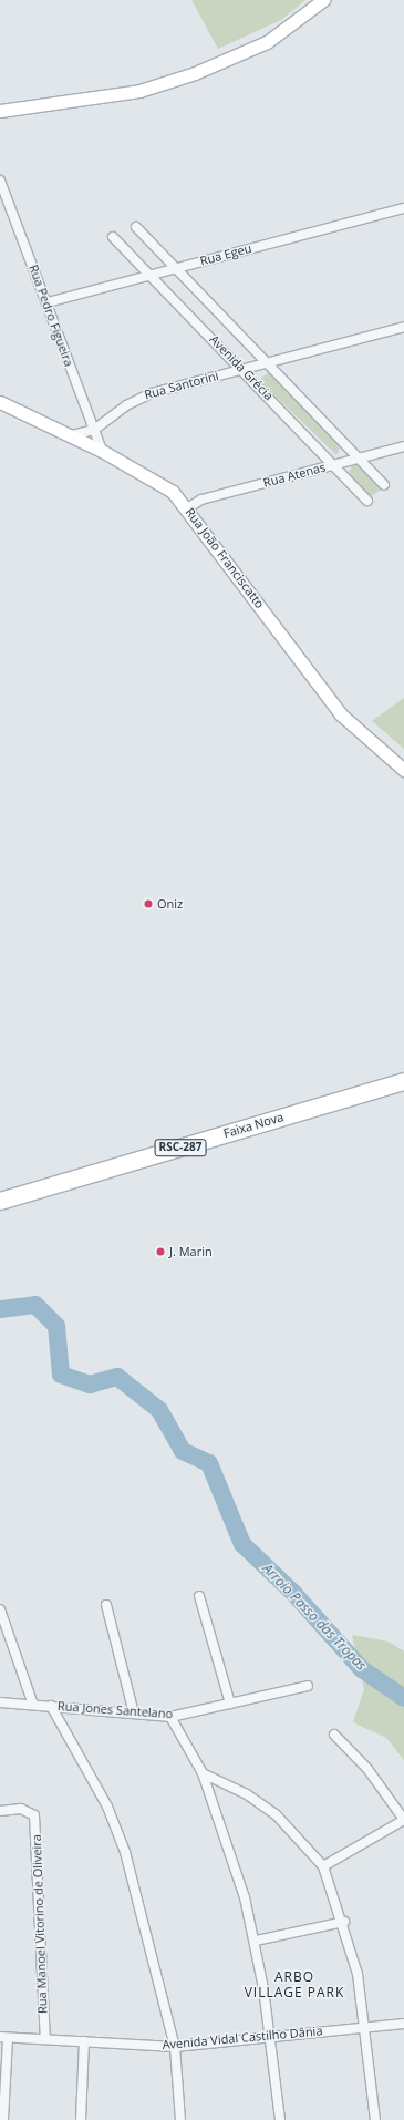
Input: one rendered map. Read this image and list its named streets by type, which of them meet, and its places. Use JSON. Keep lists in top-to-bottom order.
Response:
{
  "streets": {
    "highway": ["Faixa Nova", "RSC-287"],
    "street": [
      "Rua Egeu",
      "Rua Pedro Figueira",
      "Avenida Grécia",
      "Rua Santorini",
      "Rua Atenas",
      "Rua João Franciscatto",
      "Rua Jones Santelano",
      "Rua Manoel Vitorino de Oliveira",
      "Avenida Vidal Castilho Dânia"
    ]
  },
  "crossings": [
    ["Rua Egeu", "Rua Pedro Figueira"],
    ["Rua Egeu", "Avenida Grécia"],
    ["Rua Pedro Figueira", "Rua Santorini"],
    ["Rua Pedro Figueira", "Rua João Franciscatto"],
    ["Avenida Grécia", "Rua Santorini"],
    ["Avenida Grécia", "Rua Atenas"],
    ["Rua Santorini", "Rua João Franciscatto"],
    ["Rua Atenas", "Rua João Franciscatto"],
    ["Rua Manoel Vitorino de Oliveira", "Avenida Vidal Castilho Dânia"]
  ],
  "districts": ["ARBO VILLAGE PARK"],
  "water": ["Arroio Passo das Tropas"],
  "places": ["Oniz", "J. Marin"]
}
